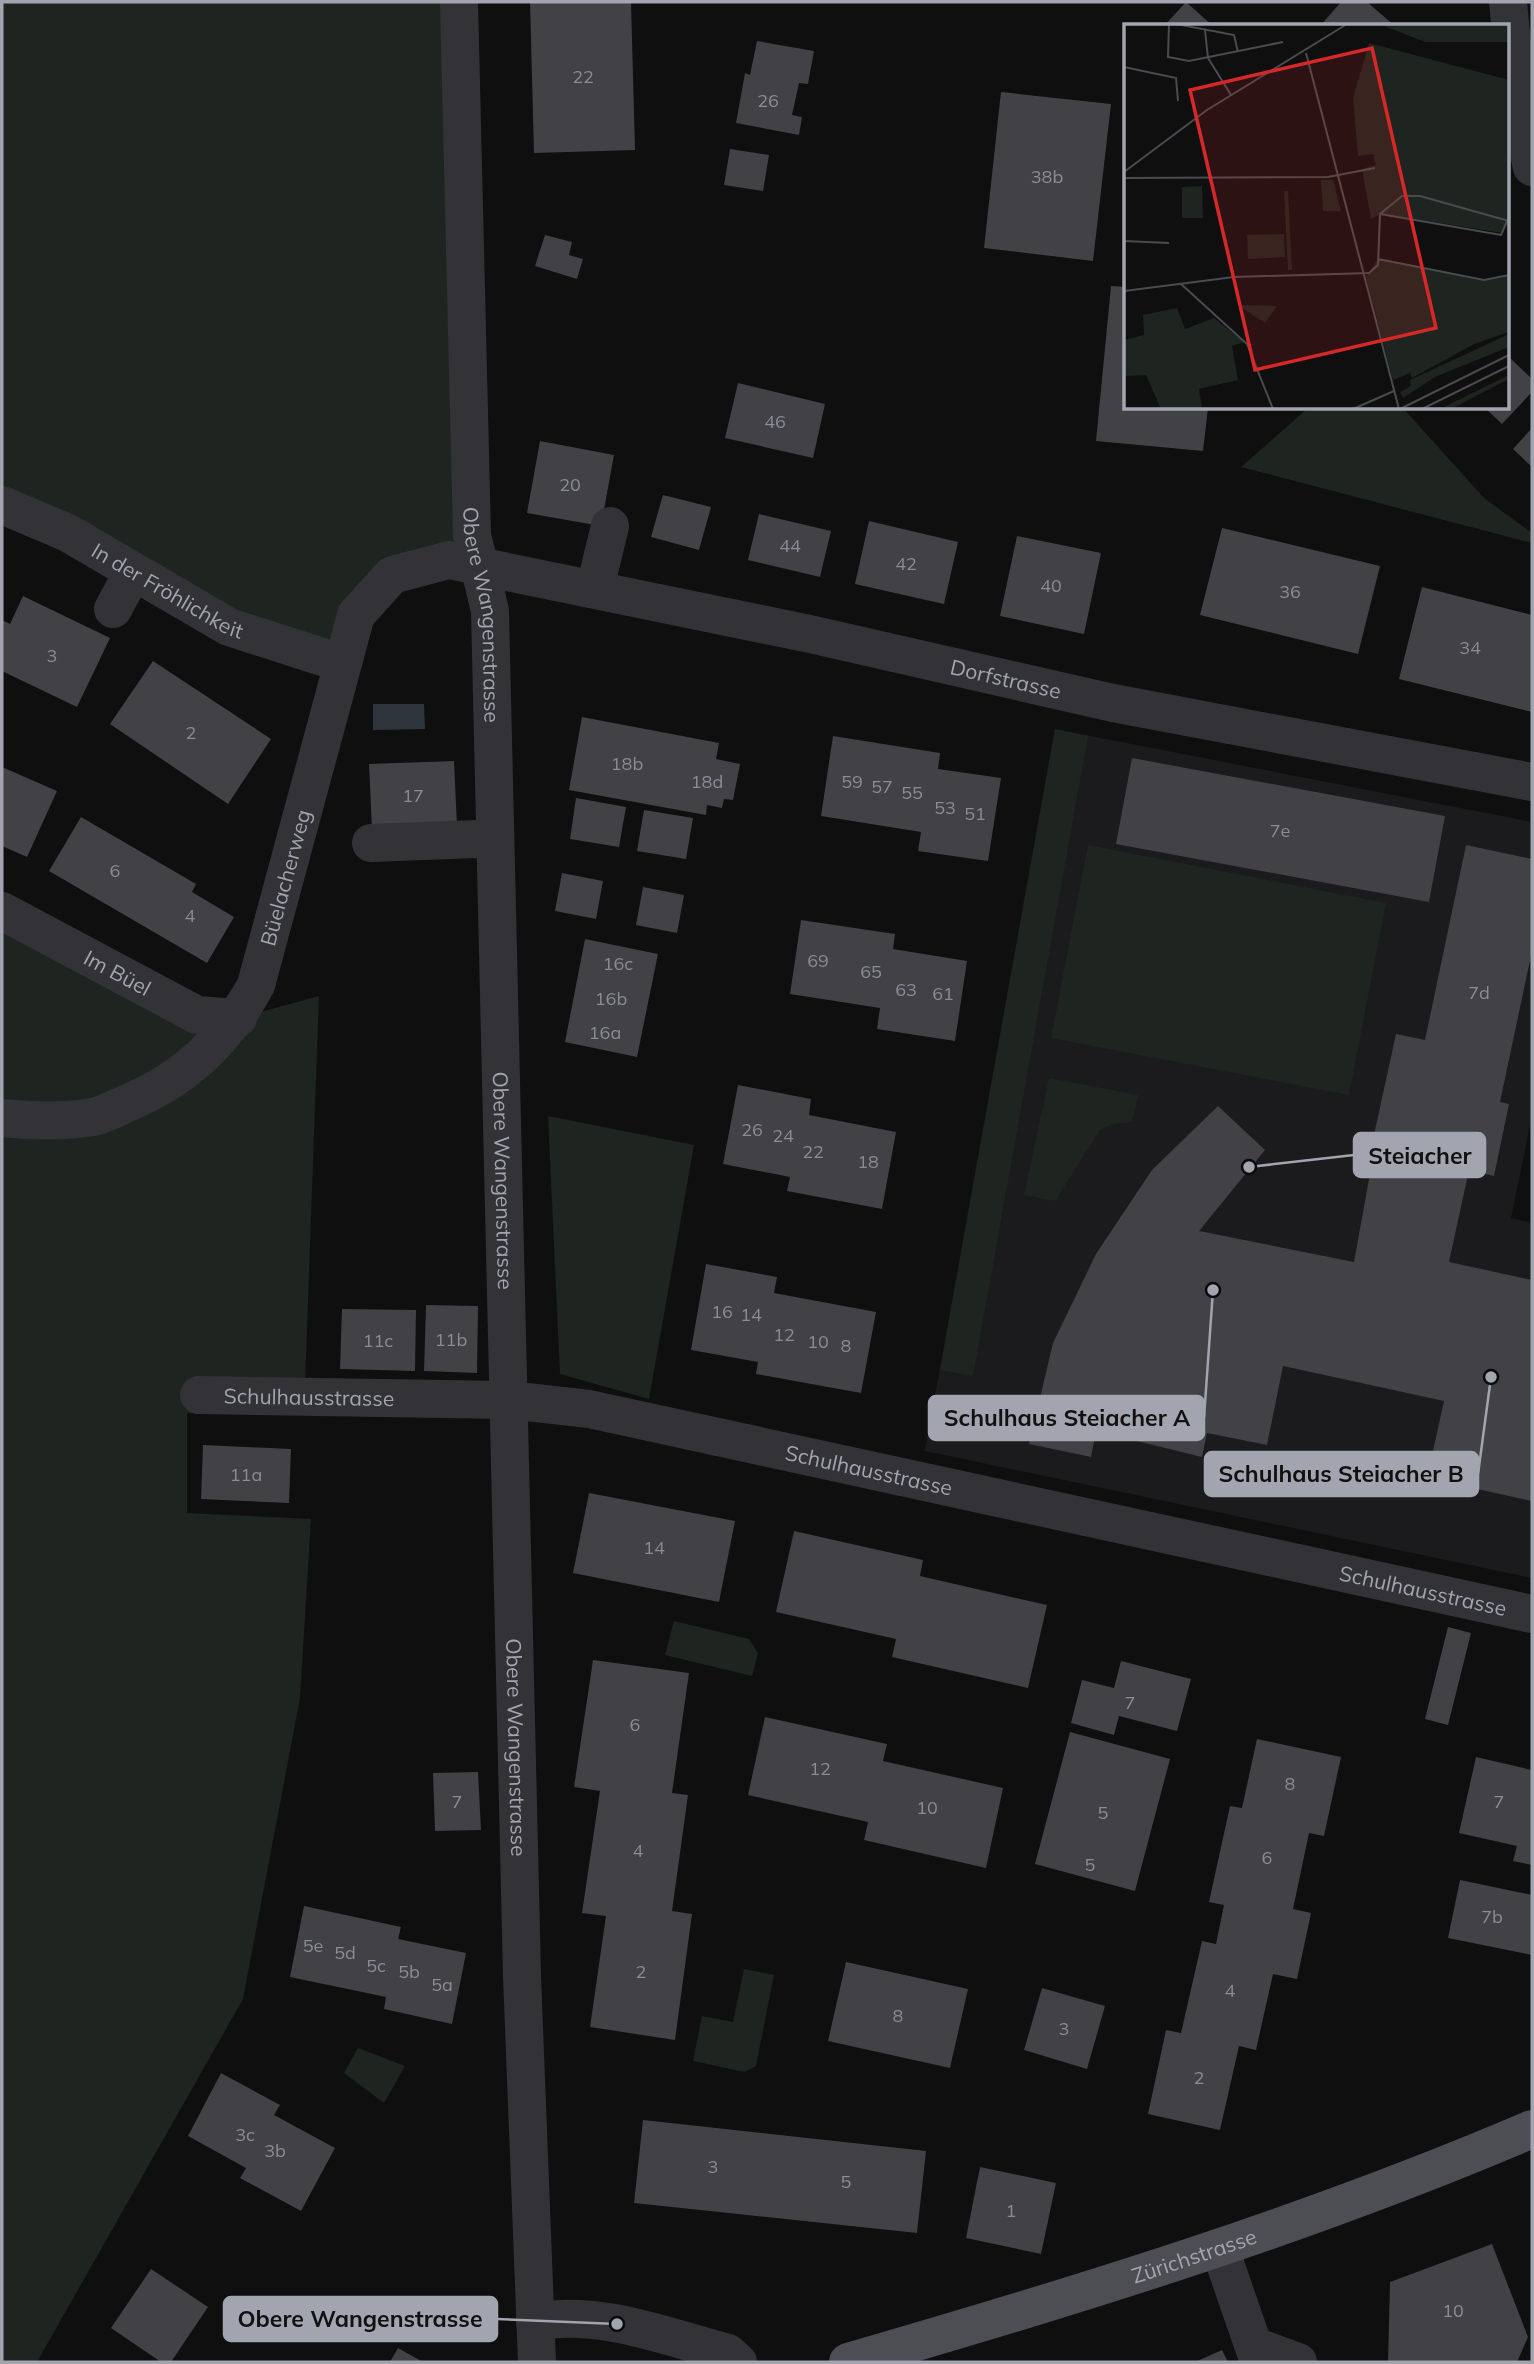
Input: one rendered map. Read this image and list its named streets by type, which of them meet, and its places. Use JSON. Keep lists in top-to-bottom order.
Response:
{
  "streets": {
    "main road": ["Zürichstrasse"],
    "street": [
      "In der Fröhlichkeit",
      "Obere Wangenstrasse",
      "Dorfstrasse",
      "Büelacherweg",
      "Im Büel",
      "Schulhausstrasse"
    ]
  },
  "crossings": [
    ["In der Fröhlichkeit", "Büelacherweg"],
    ["Obere Wangenstrasse", "Dorfstrasse"],
    ["Obere Wangenstrasse", "Büelacherweg"],
    ["Obere Wangenstrasse", "Schulhausstrasse"],
    ["Dorfstrasse", "Büelacherweg"],
    ["Büelacherweg", "Im Büel"]
  ],
  "places": [
    "Steiacher",
    "Schulhaus Steiacher A",
    "Schulhaus Steiacher B",
    "Obere Wangenstrasse"
  ],
  "house_numbers": [
    "22",
    "26",
    "38b",
    "46",
    "20",
    "44",
    "42",
    "40",
    "36",
    "34",
    "3",
    "2",
    "18b",
    "18d",
    "59",
    "57",
    "55",
    "17",
    "53",
    "51",
    "7e",
    "6",
    "4",
    "69",
    "16c",
    "65",
    "63",
    "7d",
    "61",
    "16b",
    "16a",
    "26",
    "24",
    "22",
    "18",
    "16",
    "14",
    "12",
    "11b",
    "11c",
    "10",
    "8",
    "11a",
    "14",
    "7",
    "6",
    "12",
    "8",
    "7",
    "7",
    "10",
    "5",
    "4",
    "6",
    "5",
    "7b",
    "5e",
    "5d",
    "5c",
    "5b",
    "2",
    "5a",
    "4",
    "8",
    "3",
    "2",
    "3c",
    "3b",
    "3",
    "5",
    "1",
    "10"
  ]
}
